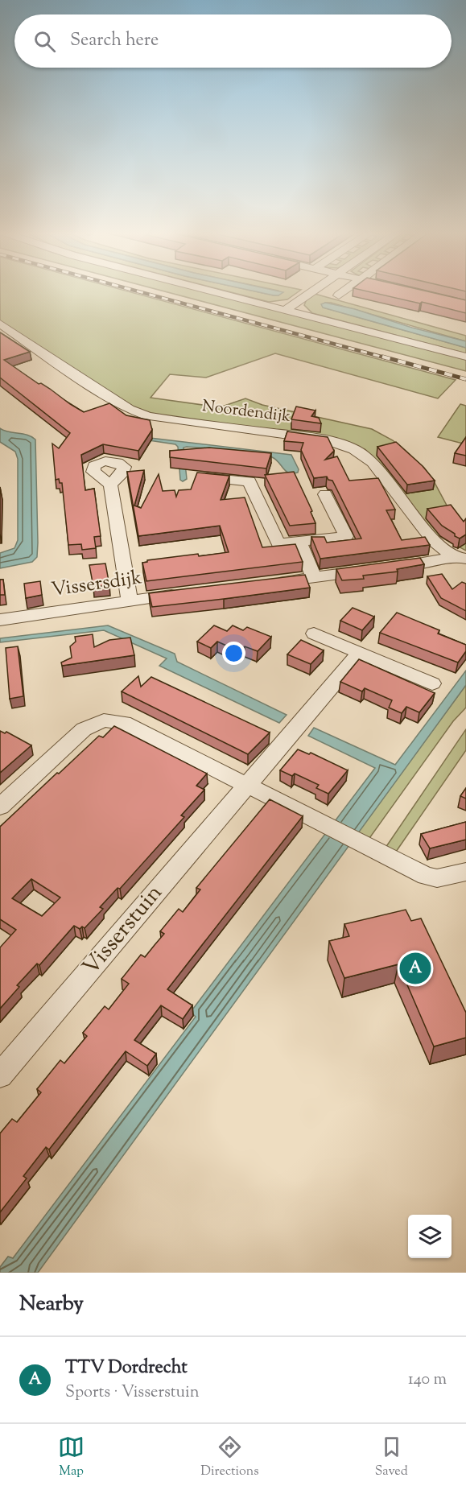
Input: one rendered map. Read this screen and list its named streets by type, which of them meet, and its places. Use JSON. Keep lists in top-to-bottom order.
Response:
{
  "streets": {
    "street": ["Noordendijk", "Vissersdijk", "Visserstuin"]
  },
  "page": {
    "search": "Search here",
    "pins": "A",
    "heading": "Nearby",
    "list": [
      {
        "mark": "A",
        "name": "TTV Dordrecht",
        "note": "Sports · Visserstuin",
        "value": "140 m"
      }
    ],
    "nav": ["Map", "Directions", "Saved"]
  }
}
